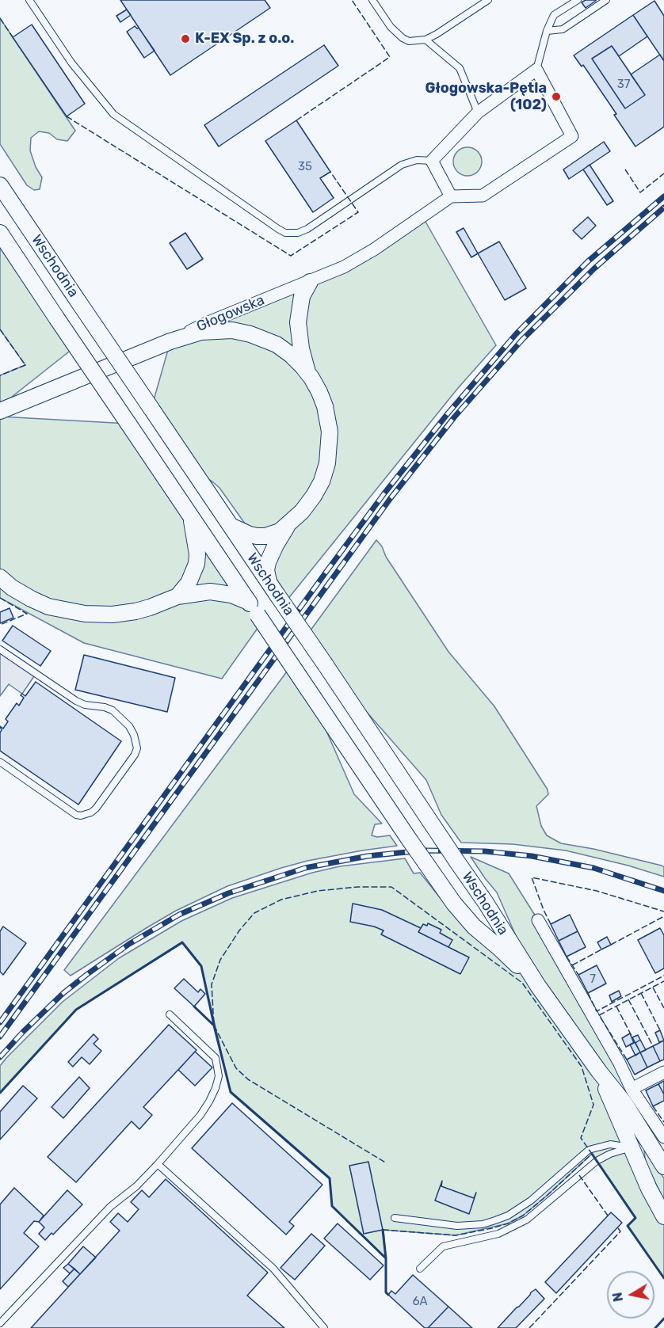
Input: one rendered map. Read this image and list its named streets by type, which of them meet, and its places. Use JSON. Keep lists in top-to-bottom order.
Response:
{
  "streets": {
    "street": ["Wschodnia", "Głogowska"]
  },
  "places": ["K-EX Sp. z o.o.", "Głogowska-Pętla (102)"],
  "house_numbers": [
    "37",
    "35",
    "7",
    "6A"
  ],
  "north": "left"
}
